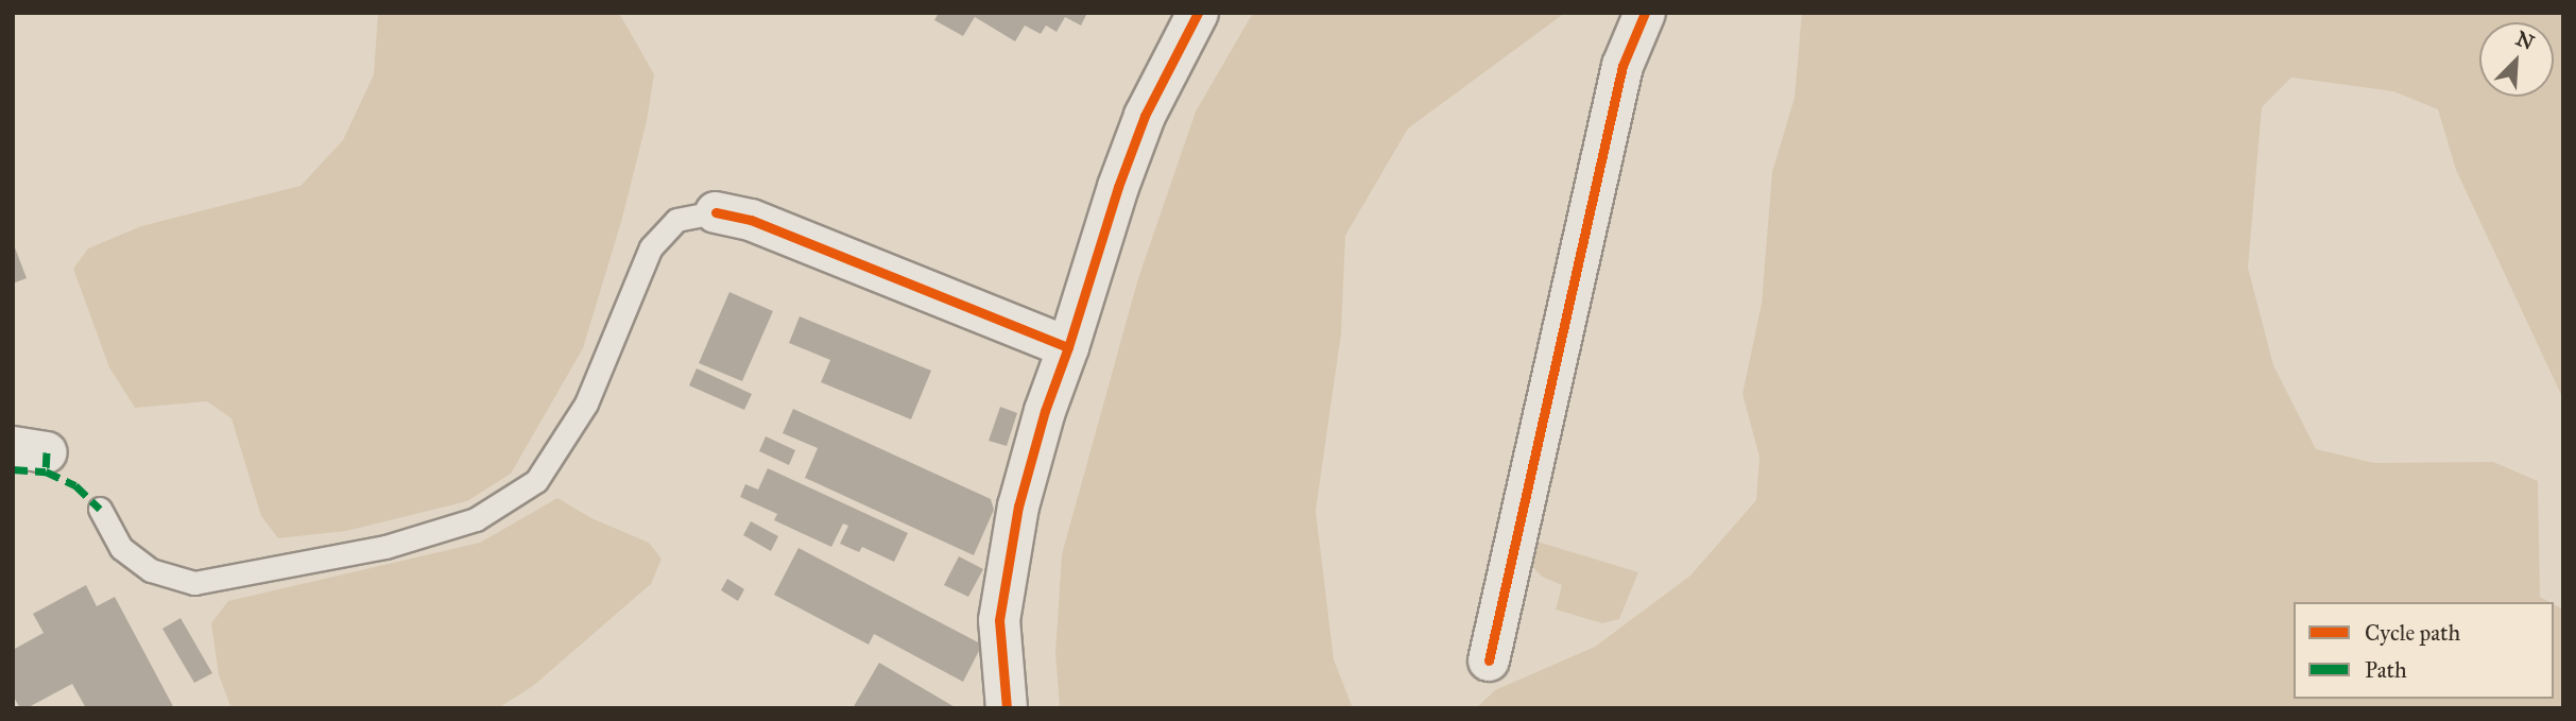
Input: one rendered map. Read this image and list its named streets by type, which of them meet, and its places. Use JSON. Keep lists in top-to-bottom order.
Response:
{
  "legend": ["Cycle path", "Path"],
  "north": "top right"
}
